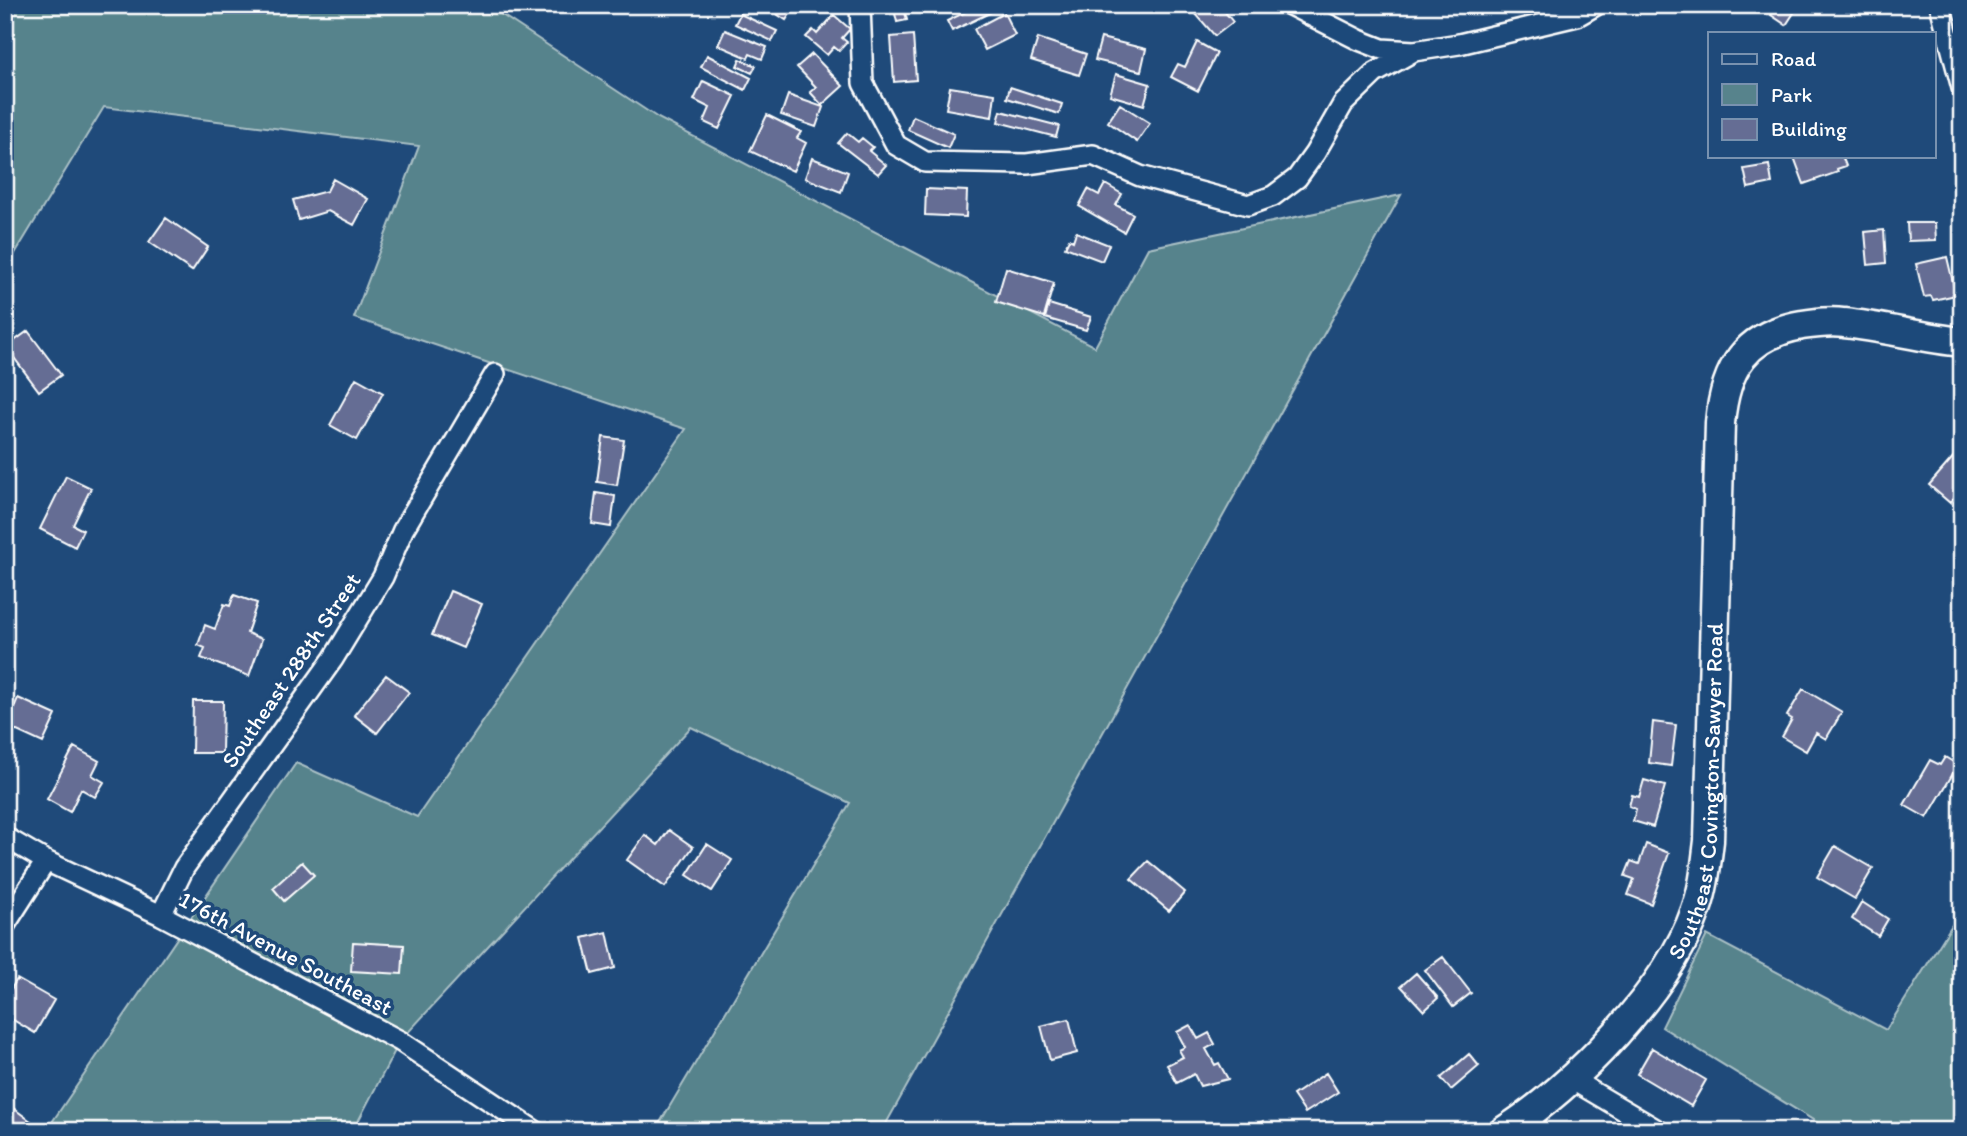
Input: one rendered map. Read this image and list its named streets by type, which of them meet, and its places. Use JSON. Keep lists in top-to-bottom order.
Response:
{
  "streets": {
    "street": ["Southeast 288th Street", "Southeast Covington-Sawyer Road", "176th Avenue Southeast"]
  },
  "crossings": [
    ["Southeast 288th Street", "176th Avenue Southeast"]
  ],
  "legend": ["Road", "Park", "Building"]
}
